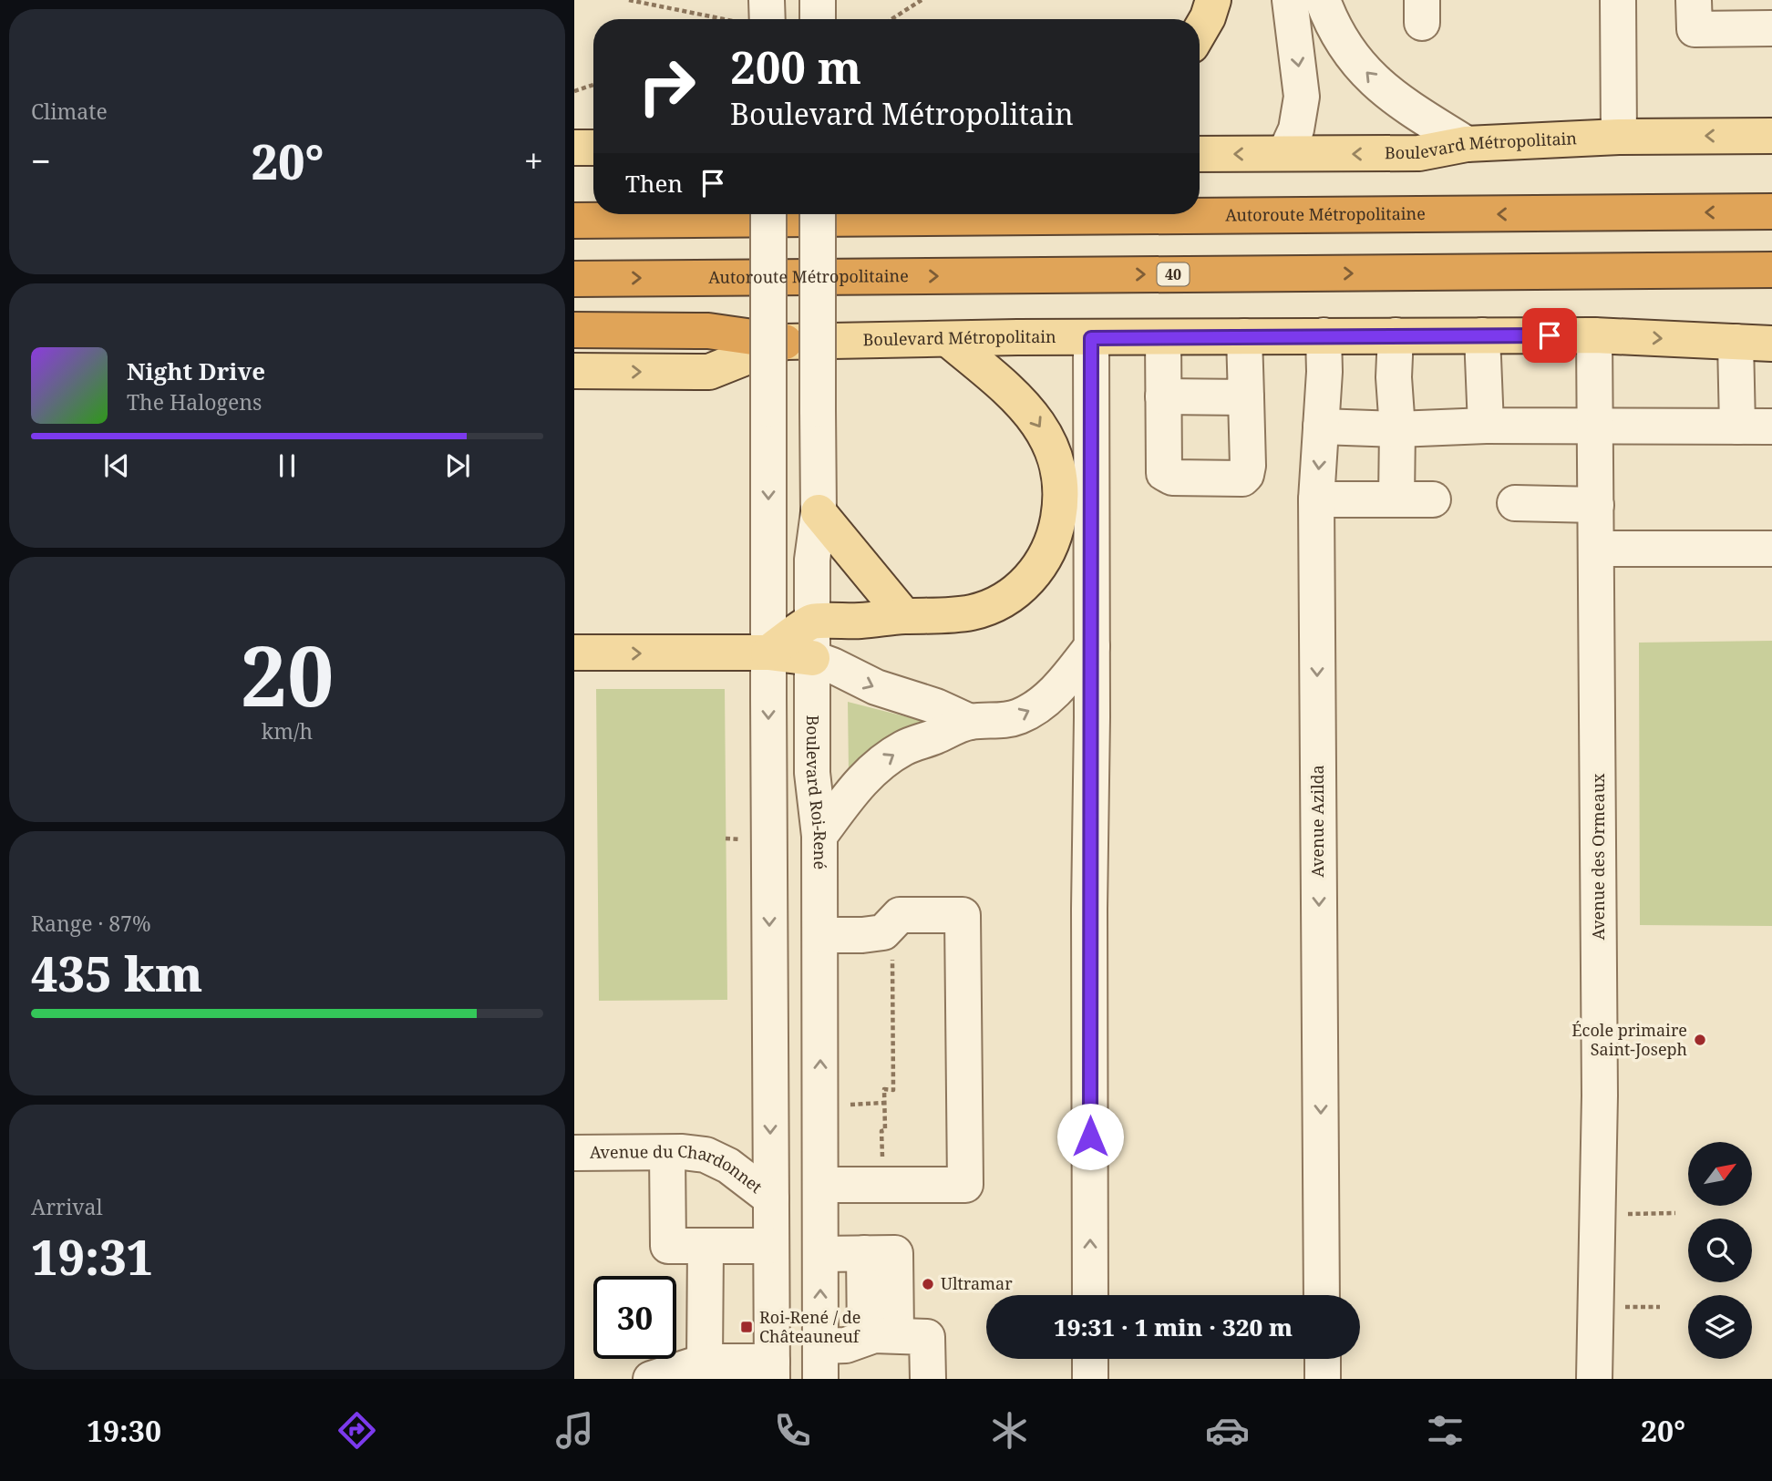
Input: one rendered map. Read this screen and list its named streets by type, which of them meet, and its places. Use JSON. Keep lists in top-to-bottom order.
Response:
{
  "streets": {
    "highway": ["Autoroute Métropolitaine", "40"],
    "main road": ["Boulevard Métropolitain"],
    "street": [
      "Boulevard Roi-René",
      "Avenue Azilda",
      "Avenue des Ormeaux",
      "Avenue du Chardonnet"
    ]
  },
  "crossings": [
    ["Boulevard Métropolitain", "Avenue Azilda"],
    ["Boulevard Métropolitain", "Avenue des Ormeaux"]
  ],
  "places": {
    "other": ["École primaire Saint-Joseph", "Ultramar"],
    "transit": ["Roi-René / de Châteauneuf"]
  },
  "north": "top right",
  "page": {
    "tile": [
      "Climate",
      ["20", "km/h"],
      ["Range · 87%", "435 km"],
      ["Arrival", "19:31"]
    ],
    "turn": ["200 m", "Boulevard Métropolitain"],
    "heat": ["−", "20°", "+"],
    "then": "Then",
    "song": ["Night Drive", "The Halogens"],
    "limit": "30",
    "trip": "19:31 · 1 min · 320 m",
    "tabs": ["19:30", "20°"]
  }
}
